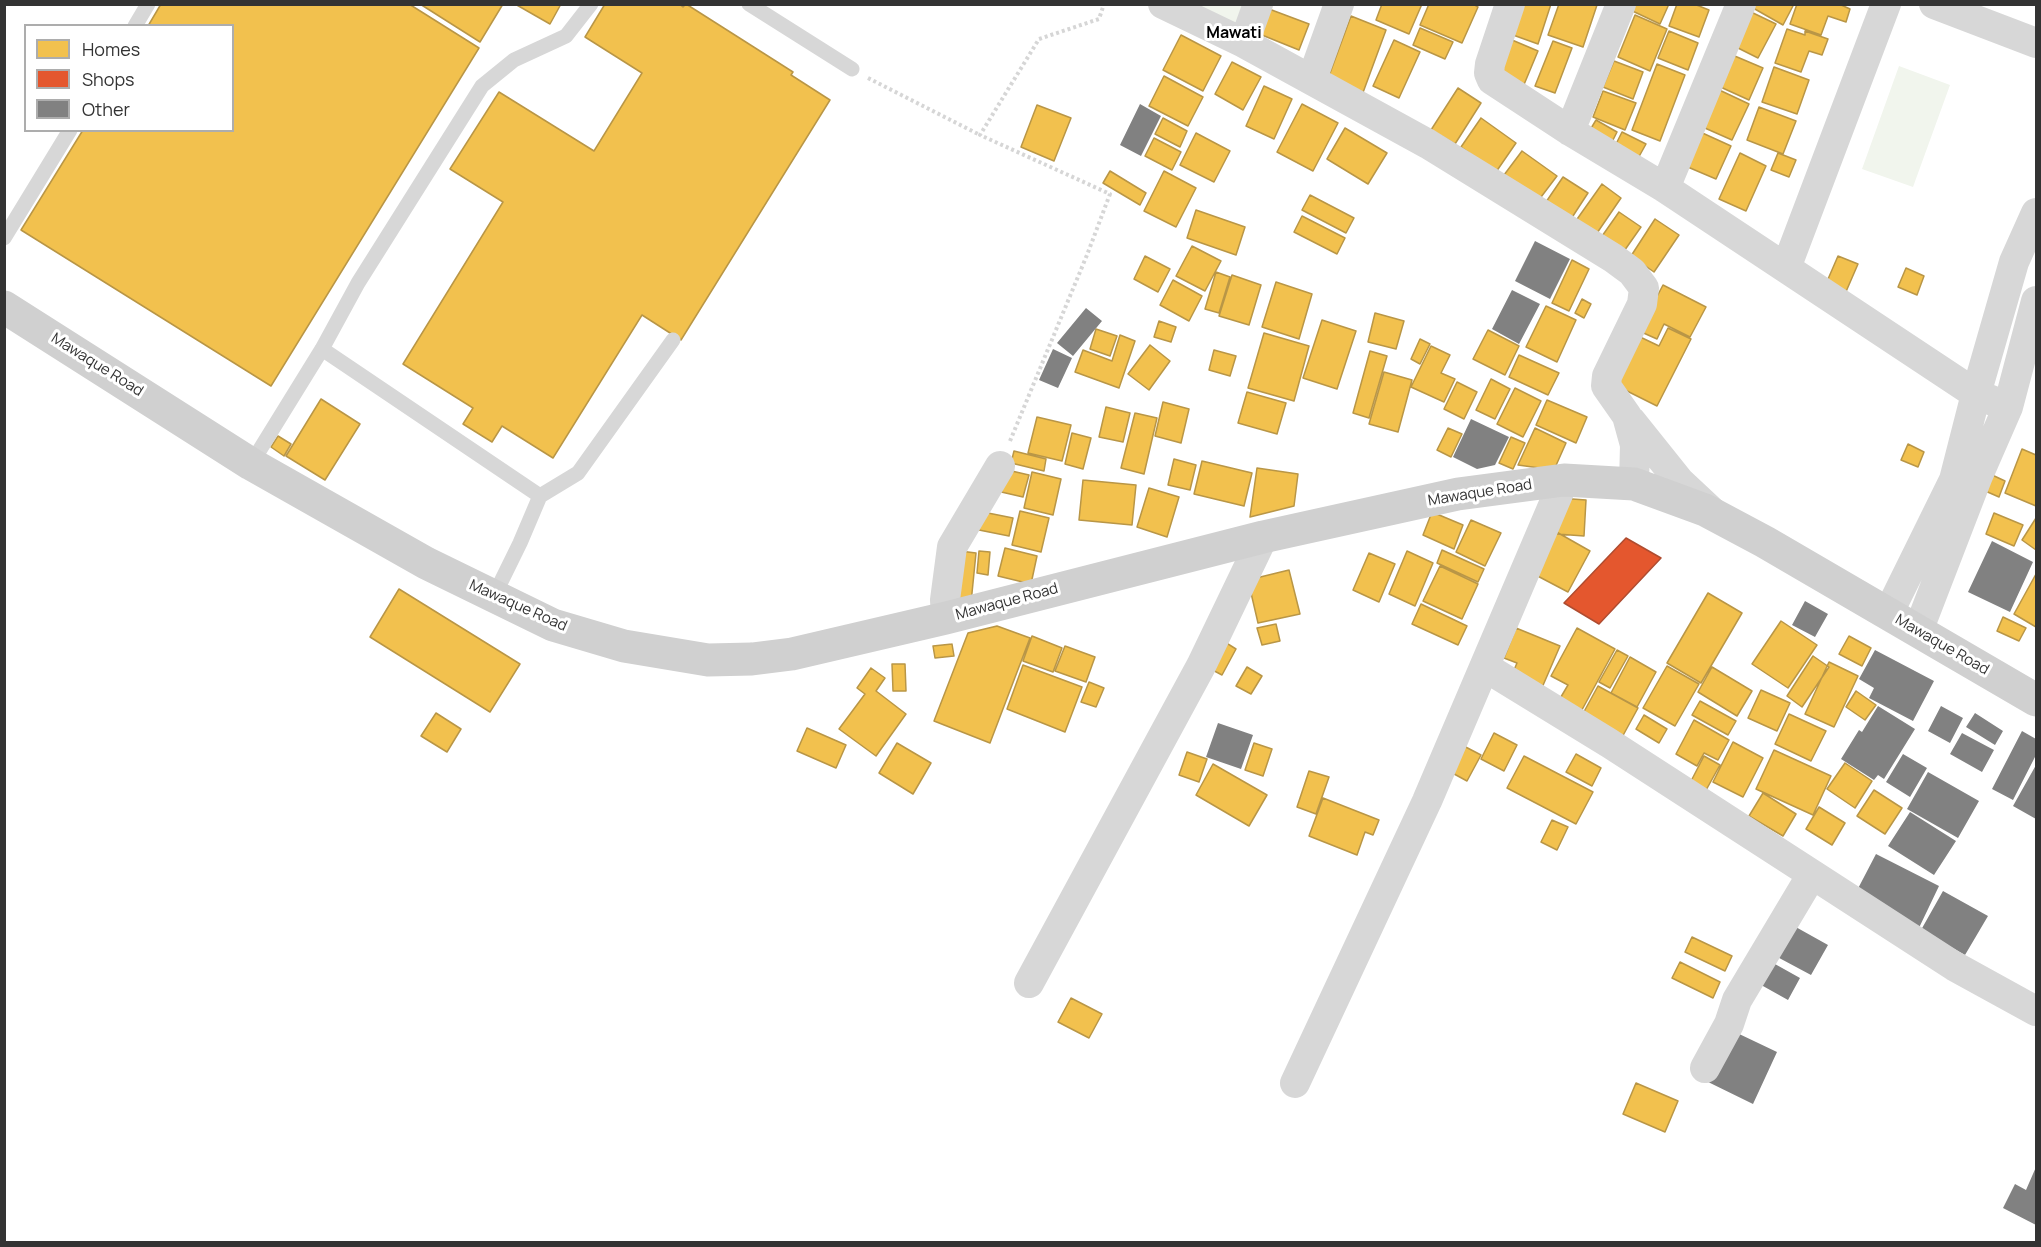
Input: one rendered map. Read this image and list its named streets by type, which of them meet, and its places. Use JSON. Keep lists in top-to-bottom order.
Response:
{
  "streets": {
    "main road": ["Mawaque Road"]
  },
  "districts": ["Mawati"],
  "legend": ["Homes", "Shops", "Other"]
}
